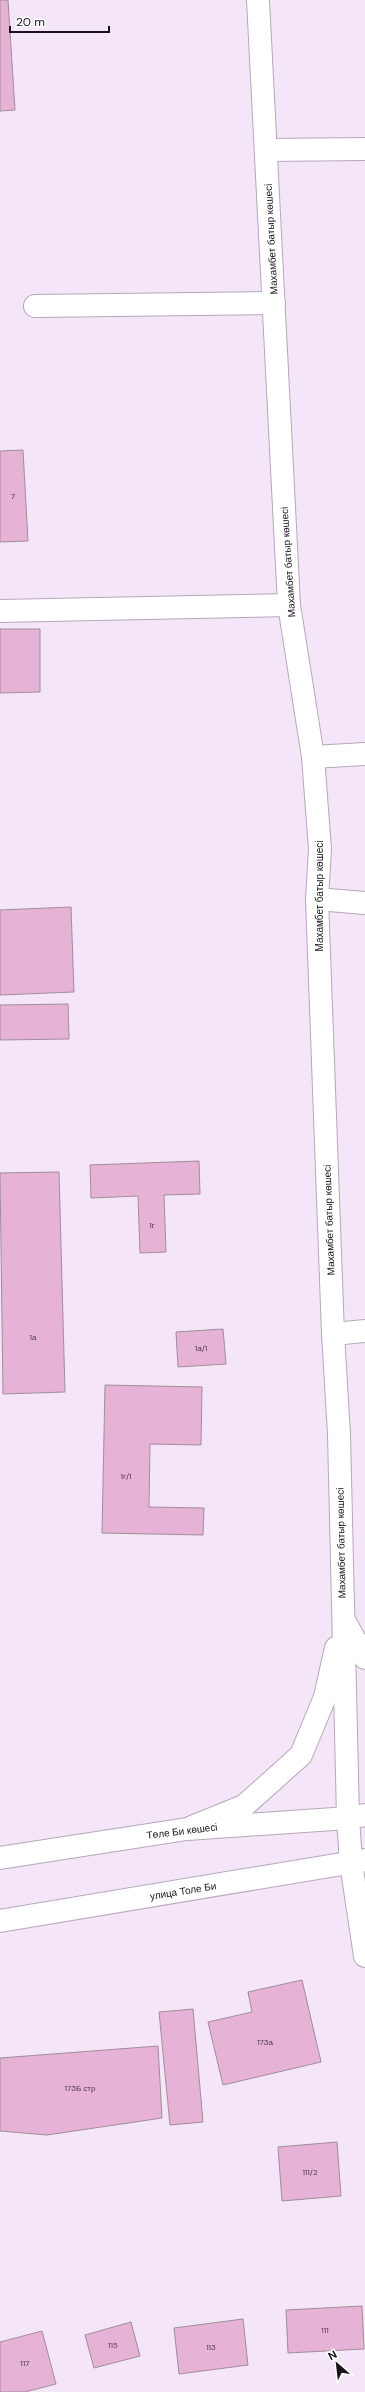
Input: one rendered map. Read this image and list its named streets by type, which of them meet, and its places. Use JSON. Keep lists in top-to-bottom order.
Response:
{
  "streets": {
    "street": ["Махамбет батыр көшесі", "Төле Би көшесі", "улица Толе Би"]
  },
  "crossings": [
    ["Махамбет батыр көшесі", "Төле Би көшесі"],
    ["Махамбет батыр көшесі", "улица Толе Би"]
  ],
  "house_numbers": [
    "7",
    "1г",
    "1а",
    "1а/1",
    "1г/1",
    "173а",
    "173Б стр",
    "111/2",
    "111",
    "115",
    "113",
    "117"
  ],
  "scale_bar": "20 m",
  "north": "top left"
}
